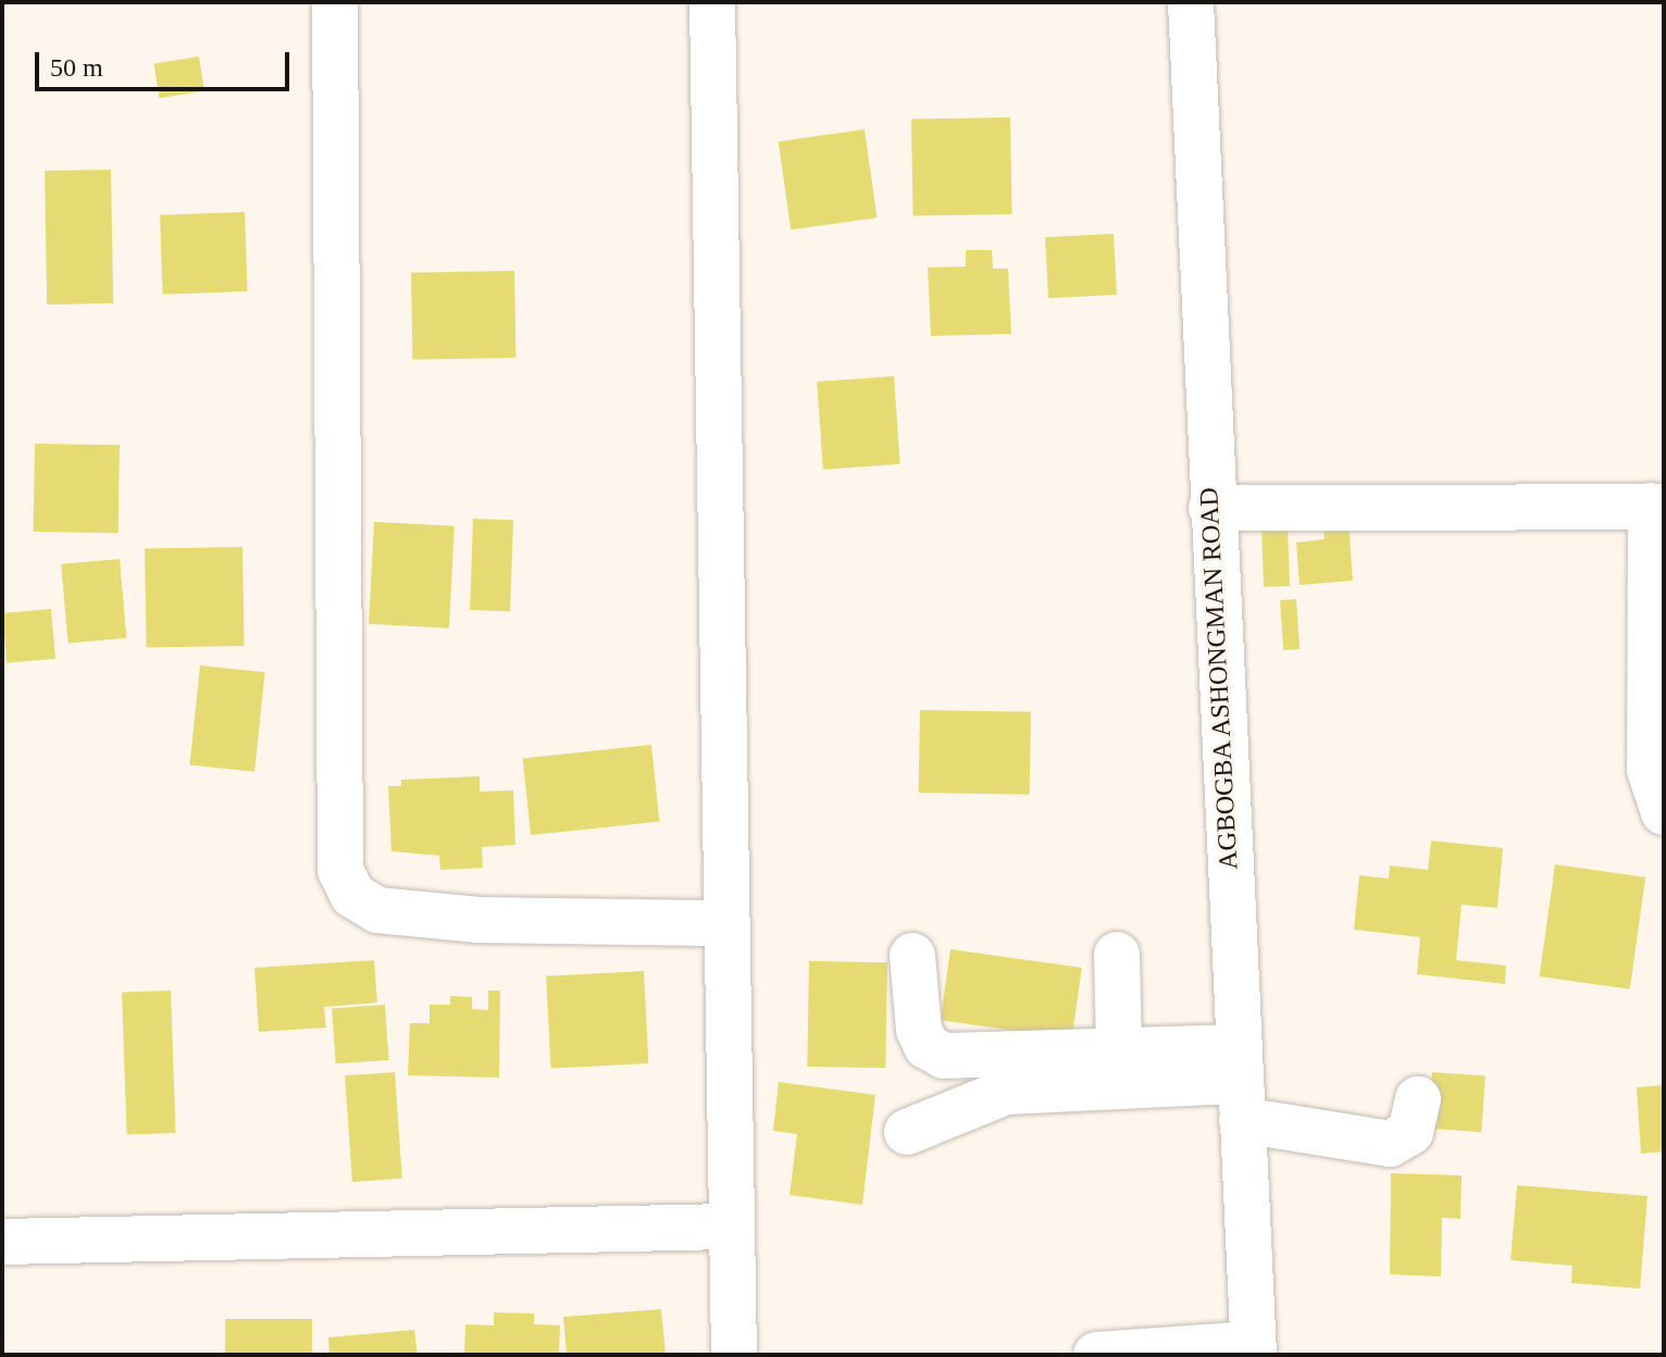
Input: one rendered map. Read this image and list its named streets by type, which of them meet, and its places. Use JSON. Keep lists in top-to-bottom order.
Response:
{
  "streets": {
    "street": ["AGBOGBA ASHONGMAN ROAD"]
  },
  "scale_bar": "50 m"
}
